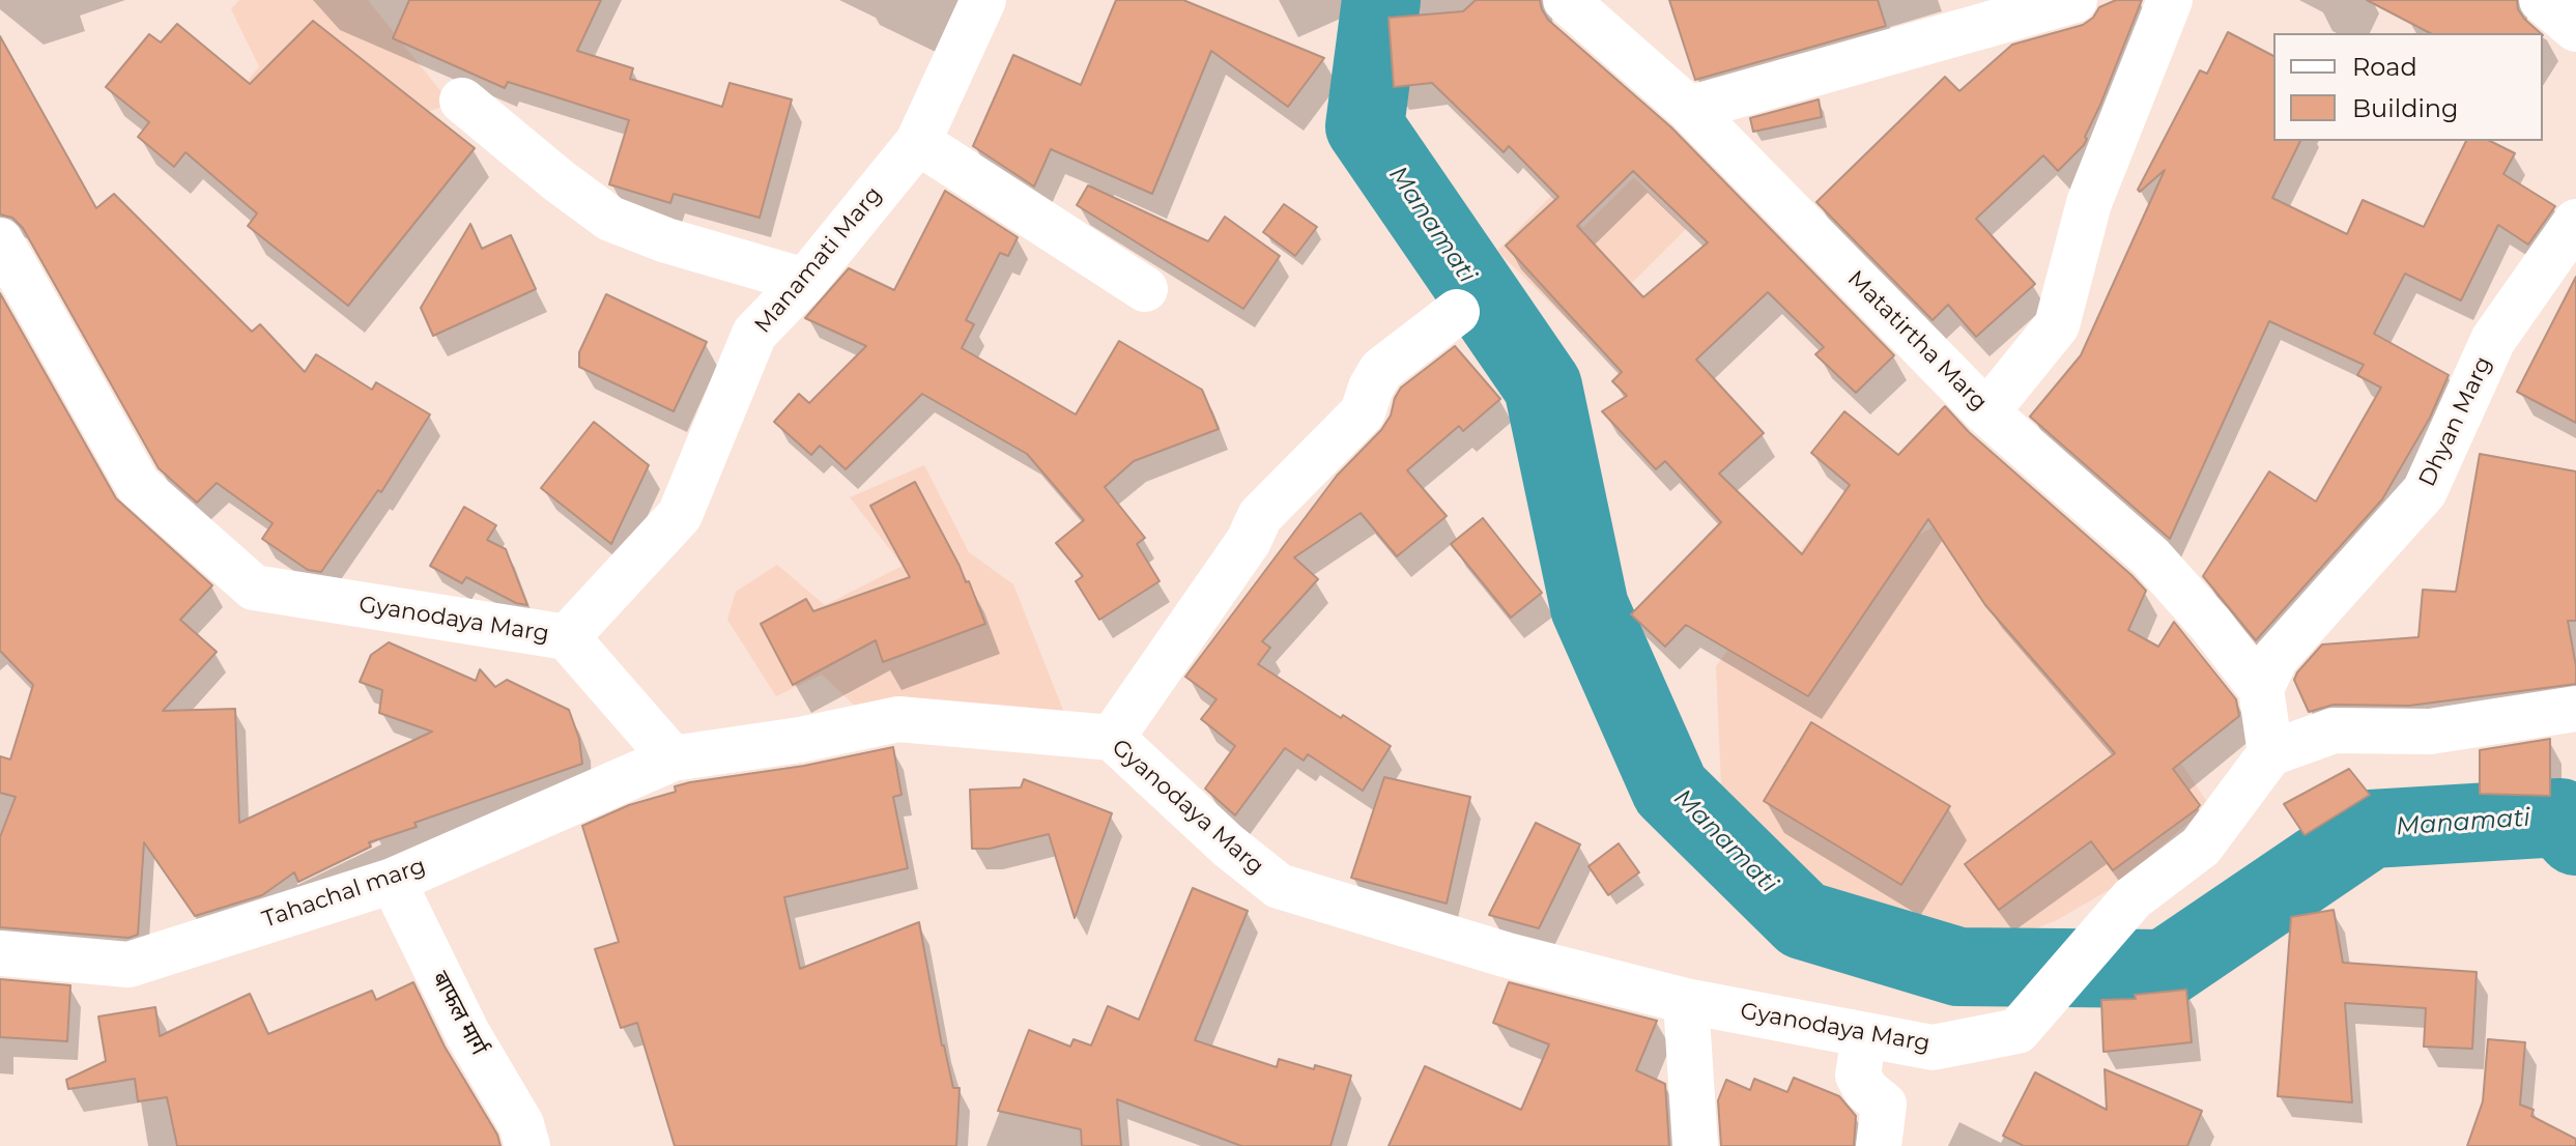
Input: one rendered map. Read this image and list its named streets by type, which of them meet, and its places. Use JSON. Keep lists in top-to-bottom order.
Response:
{
  "streets": {
    "street": [
      "Manamati Marg",
      "Matatirtha Marg",
      "Dhyan Marg",
      "Gyanodaya Marg",
      "Tahachal marg",
      "बाफल मार्ग"
    ]
  },
  "crossings": [
    ["Manamati Marg", "Gyanodaya Marg"],
    ["Matatirtha Marg", "Dhyan Marg"],
    ["Gyanodaya Marg", "Tahachal marg"],
    ["Tahachal marg", "बाफल मार्ग"]
  ],
  "water": ["Manamati"],
  "legend": ["Road", "Building"]
}
